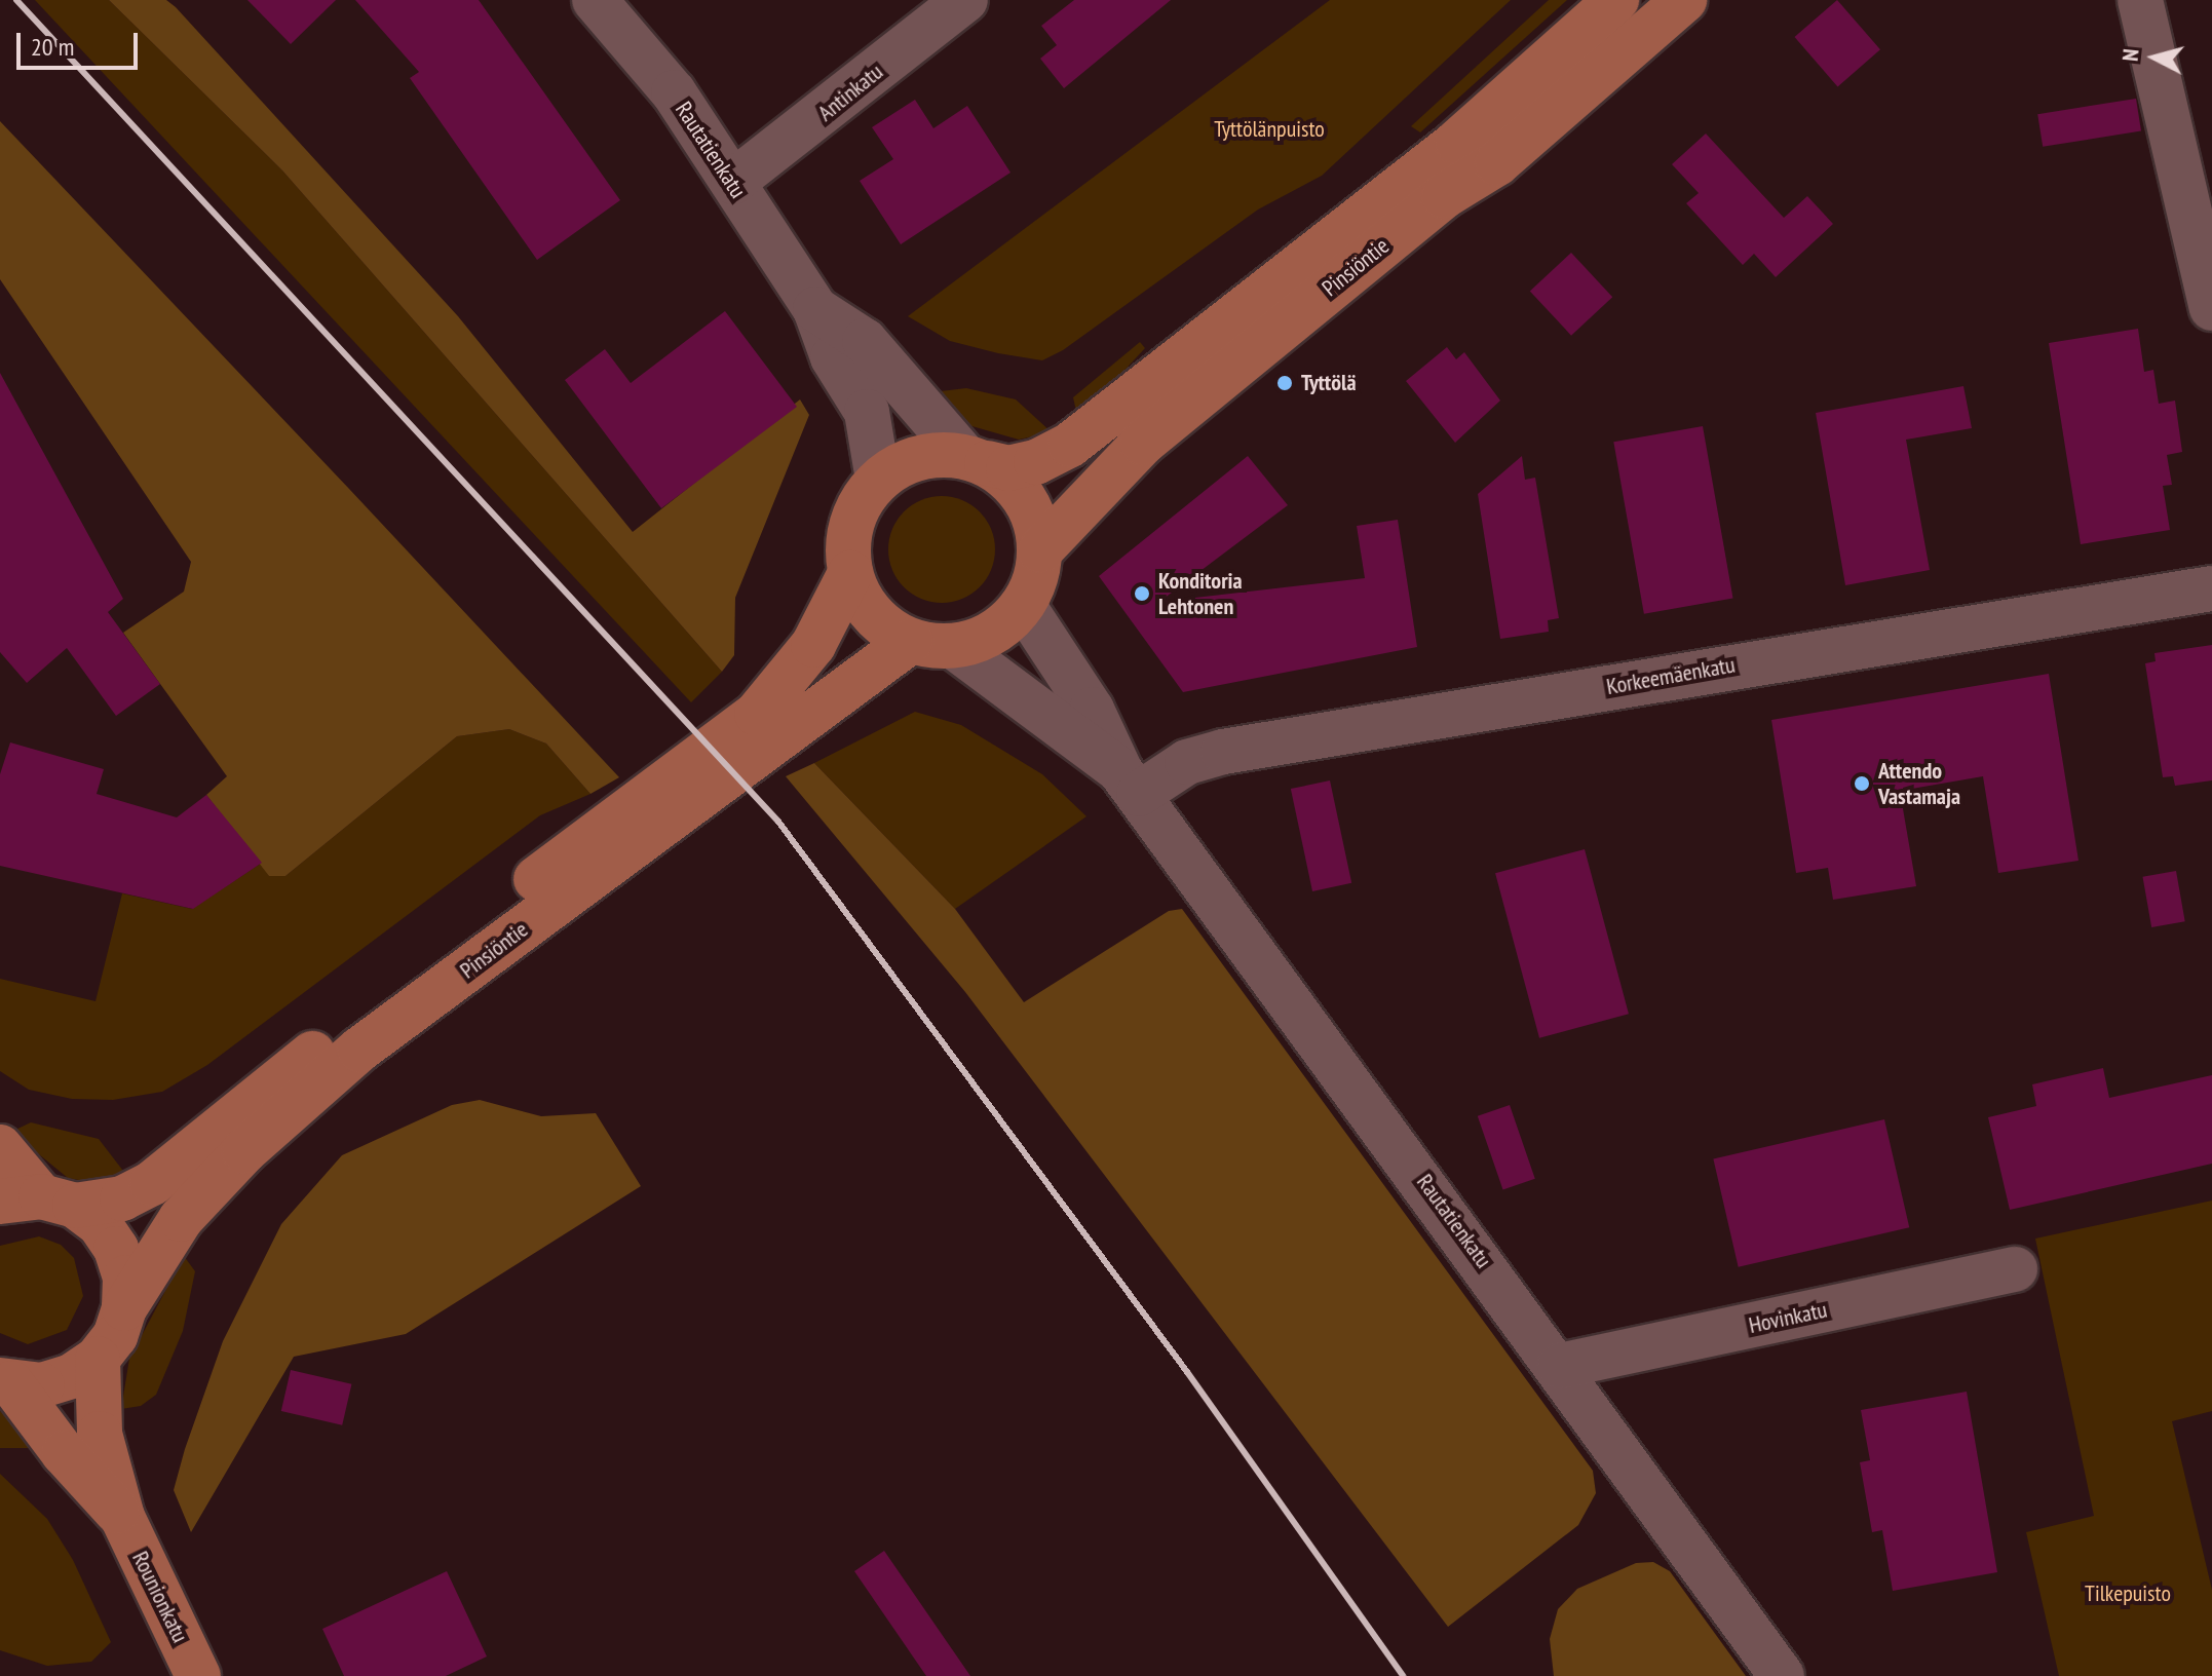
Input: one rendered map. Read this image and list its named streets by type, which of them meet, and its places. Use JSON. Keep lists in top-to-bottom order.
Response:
{
  "streets": {
    "main road": ["Pinsiöntie", "Rounionkatu"],
    "street": [
      "Antinkatu",
      "Rautatienkatu",
      "Korkeemäenkatu",
      "Hovinkatu"
    ]
  },
  "crossings": [
    ["Antinkatu", "Rautatienkatu"],
    ["Rautatienkatu", "Pinsiöntie"],
    ["Rautatienkatu", "Korkeemäenkatu"],
    ["Rautatienkatu", "Hovinkatu"],
    ["Pinsiöntie", "Rounionkatu"]
  ],
  "parks": ["Tyttölänpuisto", "Tilkepuisto"],
  "places": ["Tyttölä", "Konditoria Lehtonen", "Attendo Vastamaja"],
  "scale_bar": "20 m",
  "north": "left"
}
